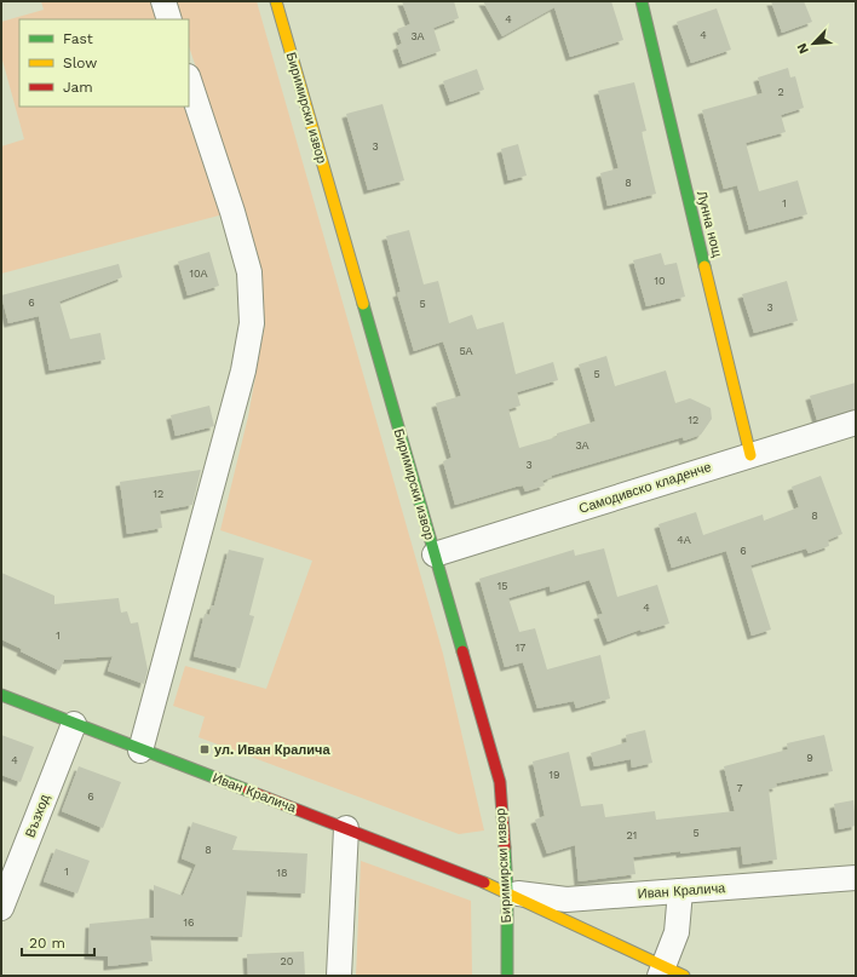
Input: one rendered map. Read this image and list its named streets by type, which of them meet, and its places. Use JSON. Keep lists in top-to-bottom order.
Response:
{
  "streets": {
    "street": [
      "Биримирски извор",
      "Лунна нощ",
      "Самодивско кладенче",
      "Иван Кралича",
      "Възход"
    ]
  },
  "crossings": [
    ["Биримирски извор", "Самодивско кладенче"],
    ["Биримирски извор", "Иван Кралича"],
    ["Лунна нощ", "Самодивско кладенче"],
    ["Иван Кралича", "Възход"]
  ],
  "places": {
    "transit": ["ул. Иван Кралича"]
  },
  "house_numbers": [
    "4",
    "4",
    "3А",
    "2",
    "3",
    "8",
    "1",
    "10А",
    "10",
    "6",
    "5",
    "3",
    "5А",
    "5",
    "12",
    "3А",
    "3",
    "12",
    "8",
    "4А",
    "6",
    "15",
    "4",
    "1",
    "17",
    "9",
    "4",
    "19",
    "7",
    "6",
    "5",
    "21",
    "8",
    "1",
    "18",
    "16",
    "20"
  ],
  "legend": ["Fast", "Slow", "Jam"],
  "scale_bar": "20 m",
  "north": "bottom left"
}
